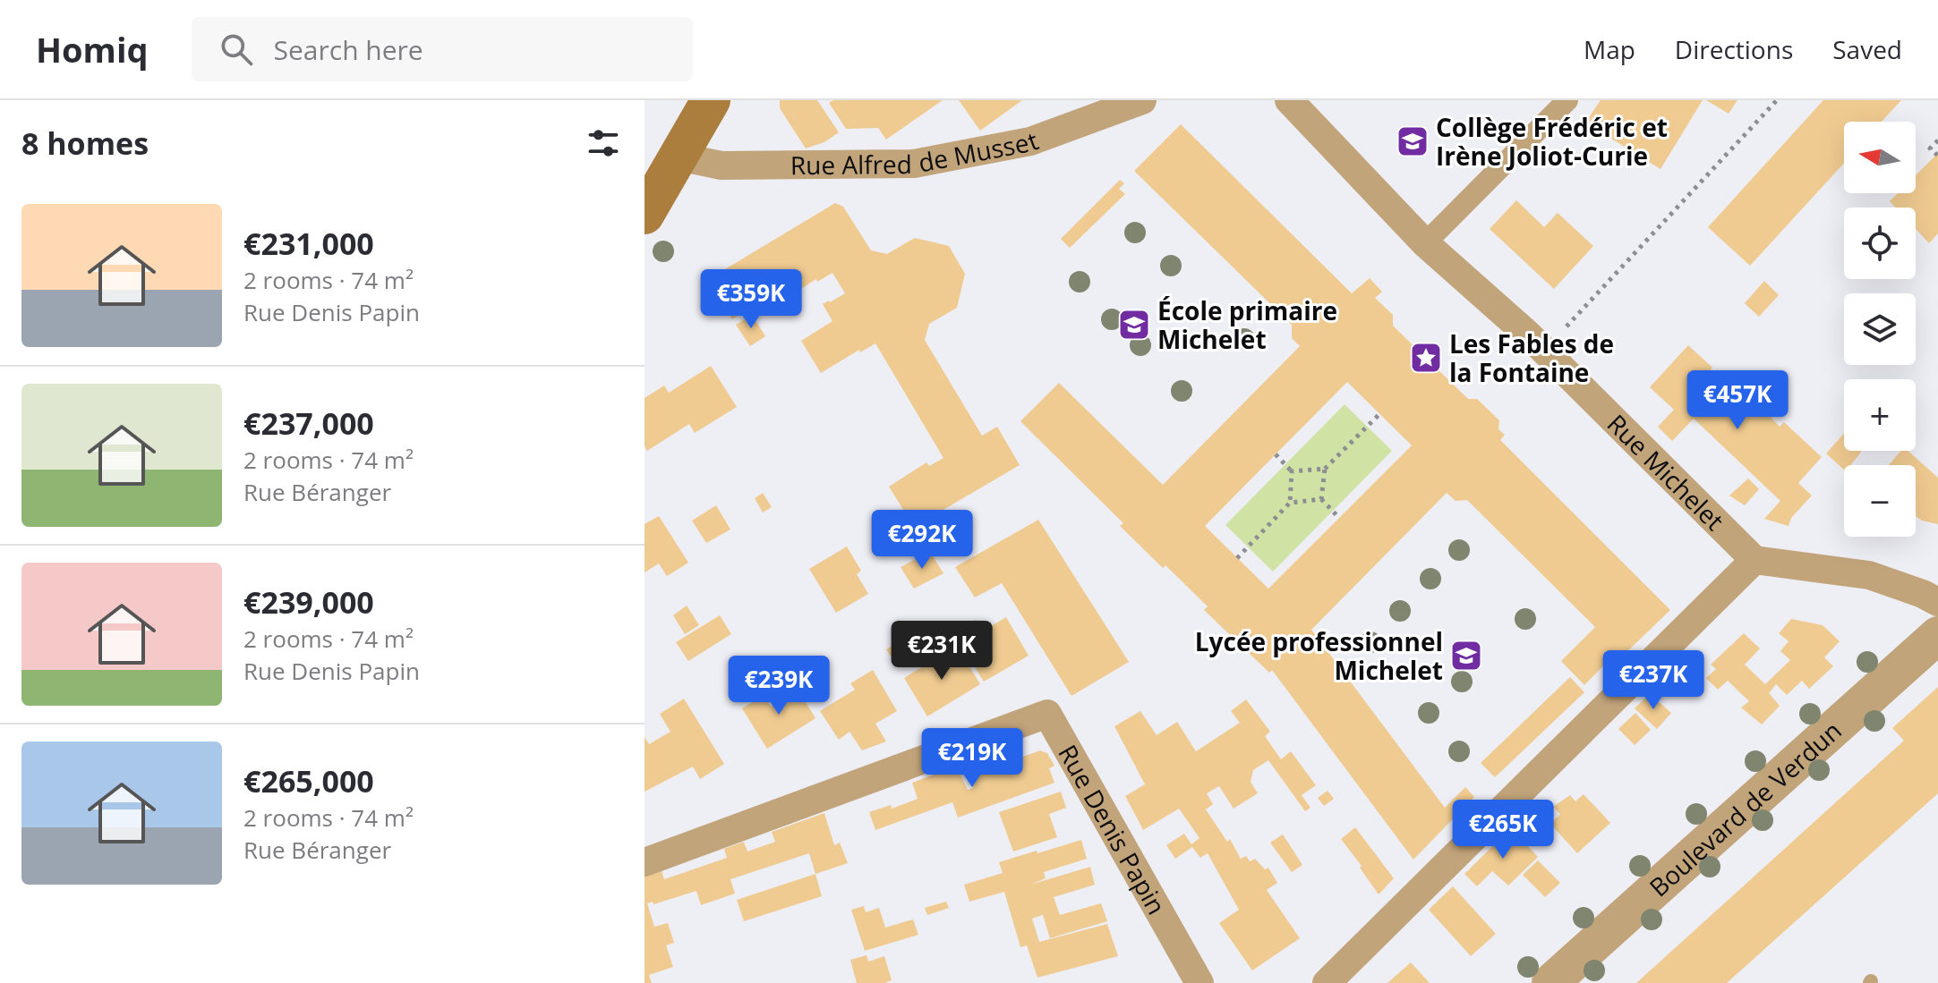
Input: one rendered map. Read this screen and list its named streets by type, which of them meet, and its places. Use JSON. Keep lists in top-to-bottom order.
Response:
{
  "streets": {
    "street": [
      "Rue Alfred de Musset",
      "Rue Michelet",
      "Boulevard de Verdun",
      "Rue Denis Papin"
    ]
  },
  "places": {
    "school or university": ["Collège Frédéric et Irène Joliot-Curie", "École primaire Michelet", "Lycée professionnel Michelet"],
    "place": ["Les Fables de la Fontaine"]
  },
  "north": "left",
  "page": {
    "header": "Homiq",
    "search": "Search here",
    "nav": ["Map", "Directions", "Saved"],
    "heading": "8 homes",
    "map_buttons": ["+", "−"],
    "list": [
      {
        "name": "€231,000",
        "note": "2 rooms · 74 m² · Rue Denis Papin"
      },
      {
        "name": "€237,000",
        "note": "2 rooms · 74 m² · Rue Béranger"
      },
      {
        "name": "€239,000",
        "note": "2 rooms · 74 m² · Rue Denis Papin"
      },
      {
        "name": "€265,000",
        "note": "2 rooms · 74 m² · Rue Béranger"
      }
    ],
    "price": [
      "€359K",
      "€457K",
      "€292K",
      "€231K",
      "€237K",
      "€239K",
      "€219K",
      "€265K"
    ]
  }
}
